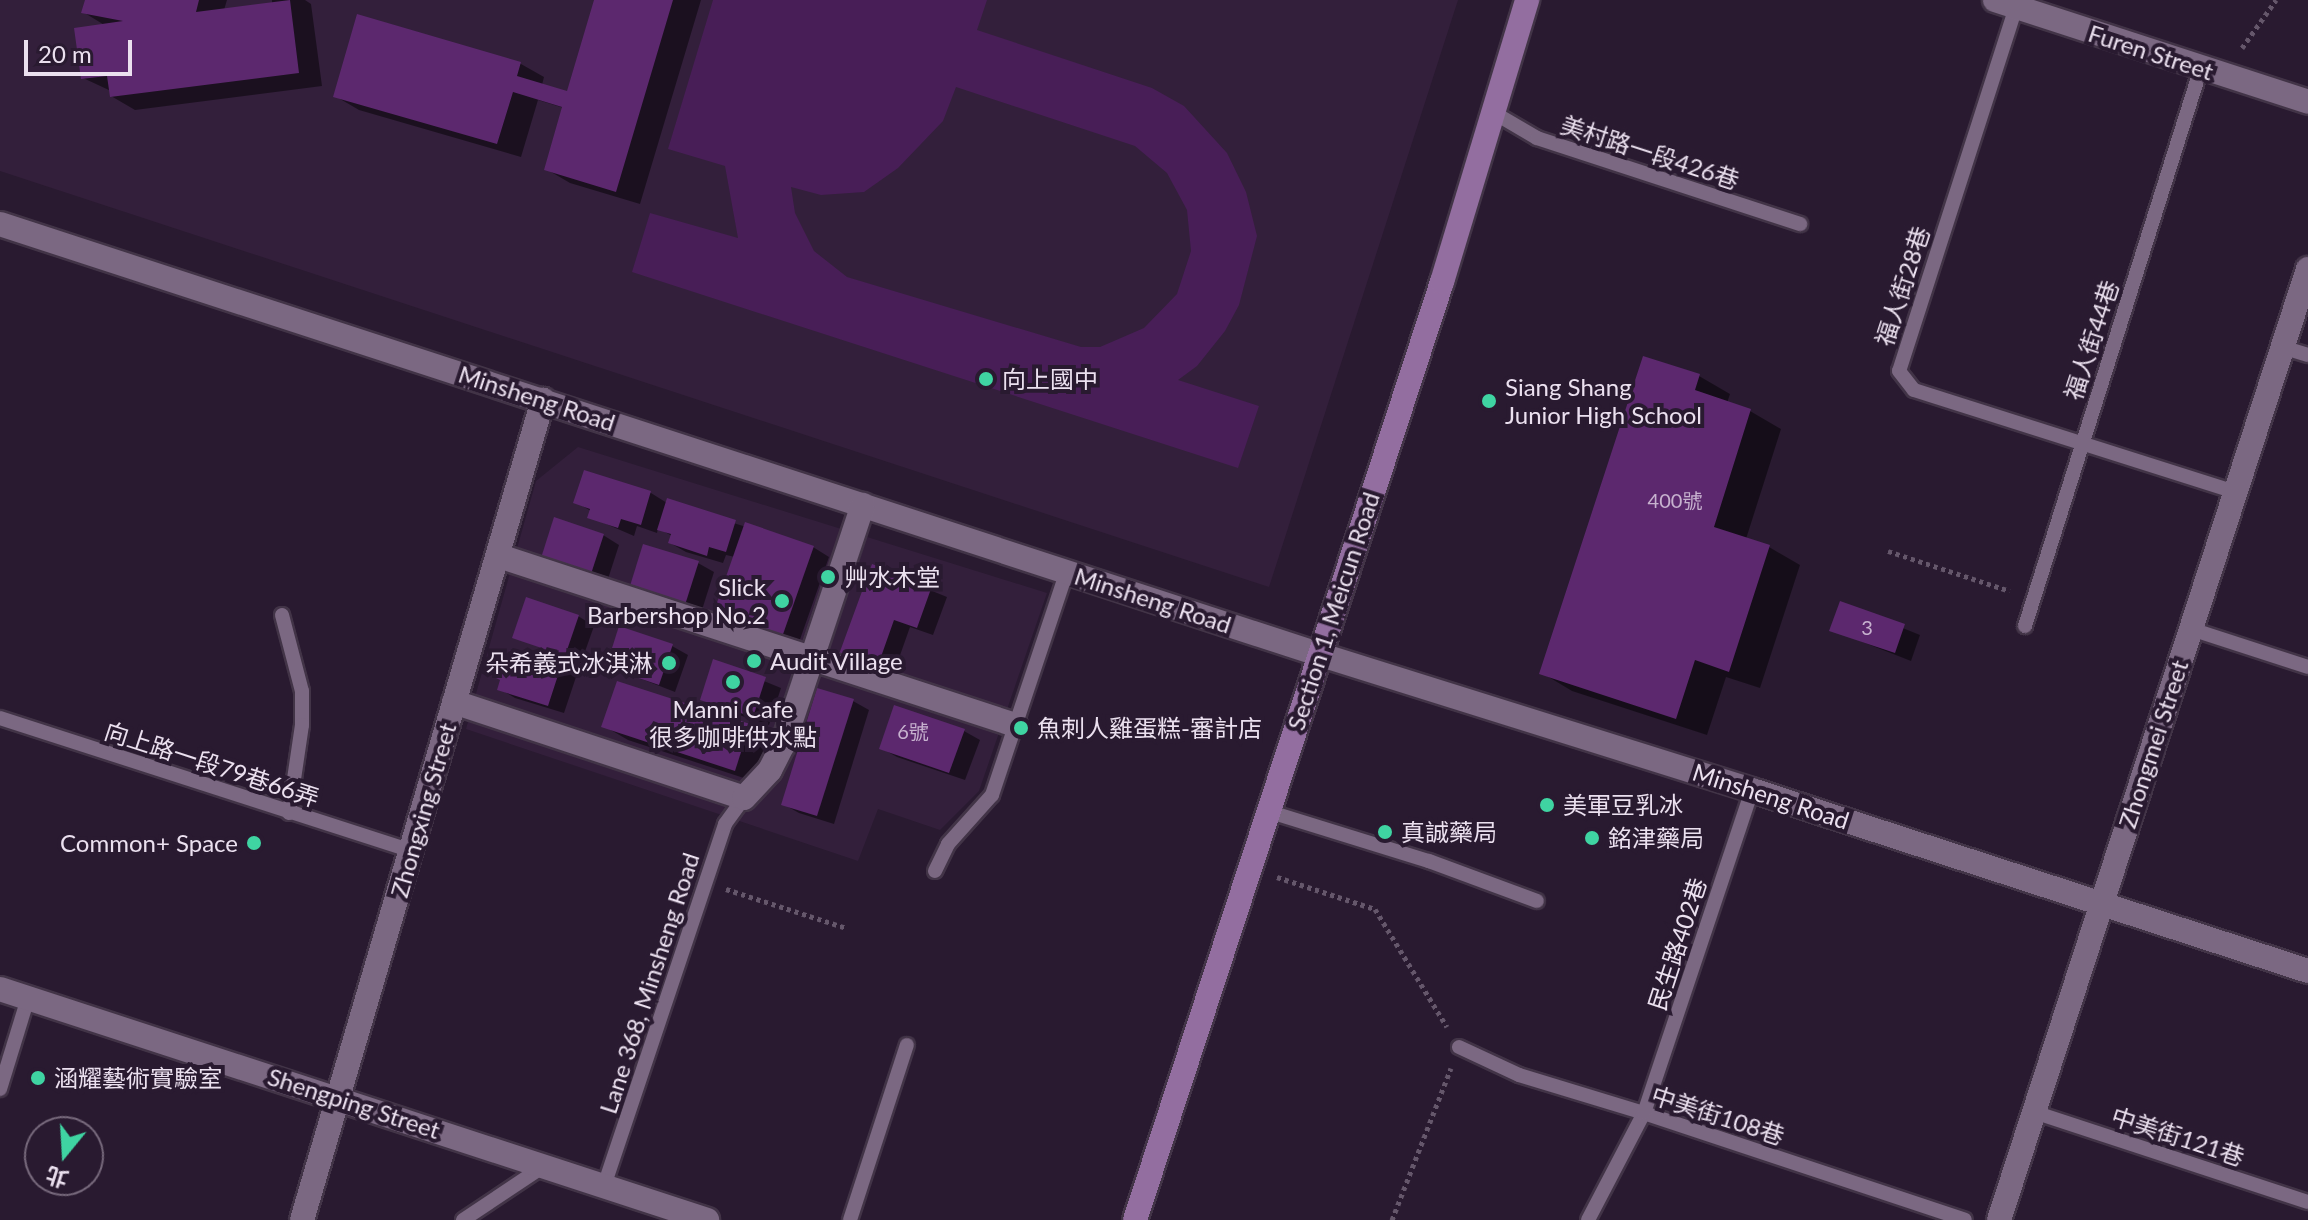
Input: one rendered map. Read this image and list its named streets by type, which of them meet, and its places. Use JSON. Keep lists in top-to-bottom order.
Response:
{
  "streets": {
    "street": [
      "Furen Street",
      "Minsheng Road",
      "Section 1, Meicun Road",
      "Zhongmei Street",
      "Zhongxing Street",
      "Shengping Street"
    ],
    "lane": [
      "美村路一段426巷",
      "福人街28巷",
      "福人街44巷",
      "向上路一段79巷66弄",
      "民生路402巷",
      "Lane 368, Minsheng Road",
      "中美街108巷",
      "中美街121巷"
    ]
  },
  "crossings": [
    ["Furen Street", "福人街28巷"],
    ["Furen Street", "福人街44巷"],
    ["美村路一段426巷", "Section 1, Meicun Road"],
    ["福人街28巷", "福人街44巷"],
    ["福人街28巷", "Zhongmei Street"],
    ["Minsheng Road", "Section 1, Meicun Road"],
    ["Minsheng Road", "Zhongmei Street"],
    ["Minsheng Road", "Zhongxing Street"],
    ["Minsheng Road", "民生路402巷"],
    ["Zhongmei Street", "中美街121巷"],
    ["向上路一段79巷66弄", "Zhongxing Street"],
    ["Zhongxing Street", "Shengping Street"],
    ["民生路402巷", "中美街108巷"],
    ["Lane 368, Minsheng Road", "Shengping Street"]
  ],
  "places": [
    "向上國中",
    "Siang Shang Junior High School",
    "艸水木堂",
    "Slick Barbershop No.2",
    "Audit Village",
    "朵希義式冰淇淋",
    "Manni Cafe 很多咖啡供水點",
    "魚刺人雞蛋糕-審計店",
    "美軍豆乳冰",
    "真誠藥局",
    "銘津藥局",
    "Common+ Space",
    "涵耀藝術實驗室"
  ],
  "house_numbers": ["400號", "3", "6號"],
  "scale_bar": "20 m",
  "north": "bottom"
}
